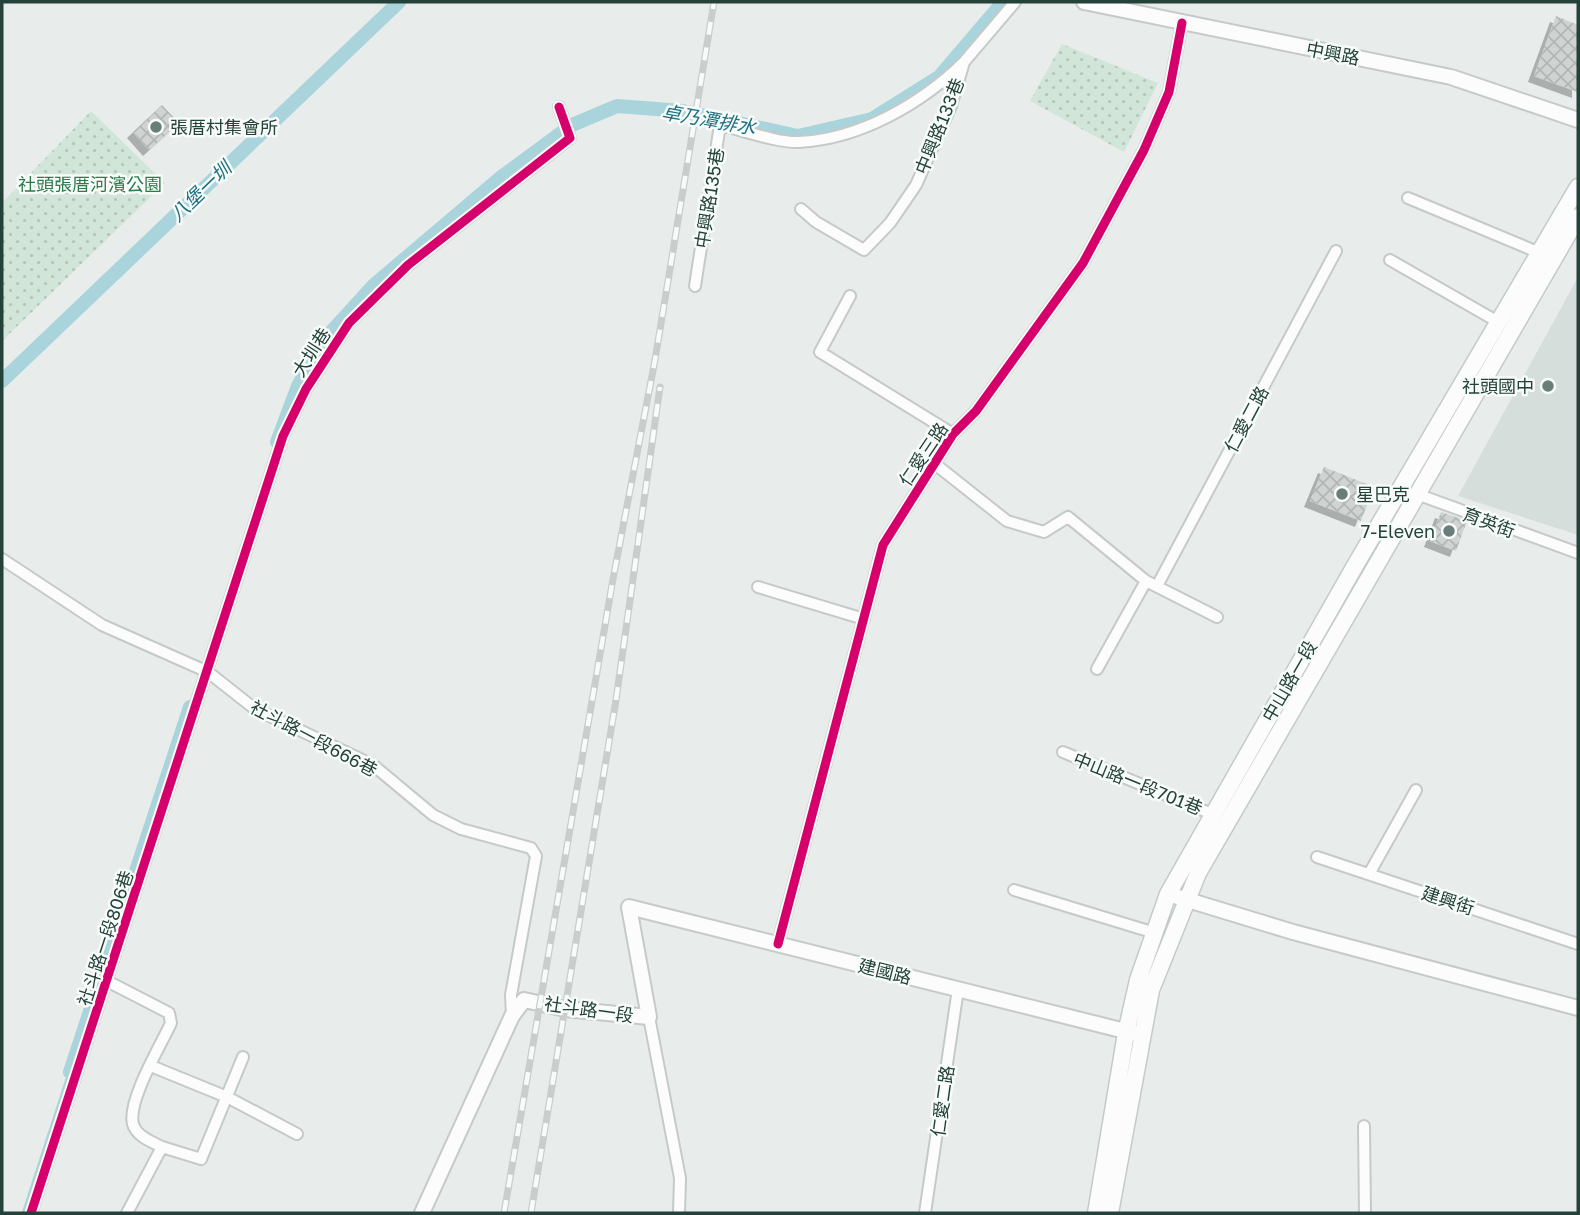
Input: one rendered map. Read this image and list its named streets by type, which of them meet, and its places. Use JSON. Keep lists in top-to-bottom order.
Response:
{
  "streets": {
    "main road": ["中山路一段"],
    "street": [
      "中興路",
      "中興路133巷",
      "中興路135巷",
      "大圳巷",
      "仁愛二路",
      "仁愛三路",
      "育英街",
      "社斗路一段666巷",
      "中山路一段701巷",
      "建興街",
      "社斗路一段806巷",
      "建國路",
      "社斗路一段"
    ]
  },
  "crossings": [
    ["中興路", "仁愛三路"],
    ["中興路133巷", "中興路135巷"],
    ["大圳巷", "社斗路一段666巷"],
    ["大圳巷", "社斗路一段806巷"],
    ["仁愛二路", "建國路"],
    ["仁愛三路", "建國路"],
    ["育英街", "中山路一段"],
    ["中山路一段", "中山路一段701巷"],
    ["中山路一段", "建國路"],
    ["社斗路一段666巷", "社斗路一段806巷"],
    ["社斗路一段666巷", "社斗路一段"],
    ["建國路", "社斗路一段"]
  ],
  "water": ["卓乃潭排水", "八堡一圳"],
  "parks": ["社頭張厝河濱公園"],
  "places": [
    "張厝村集會所",
    "社頭國中",
    "星巴克",
    "7-Eleven"
  ]
}
